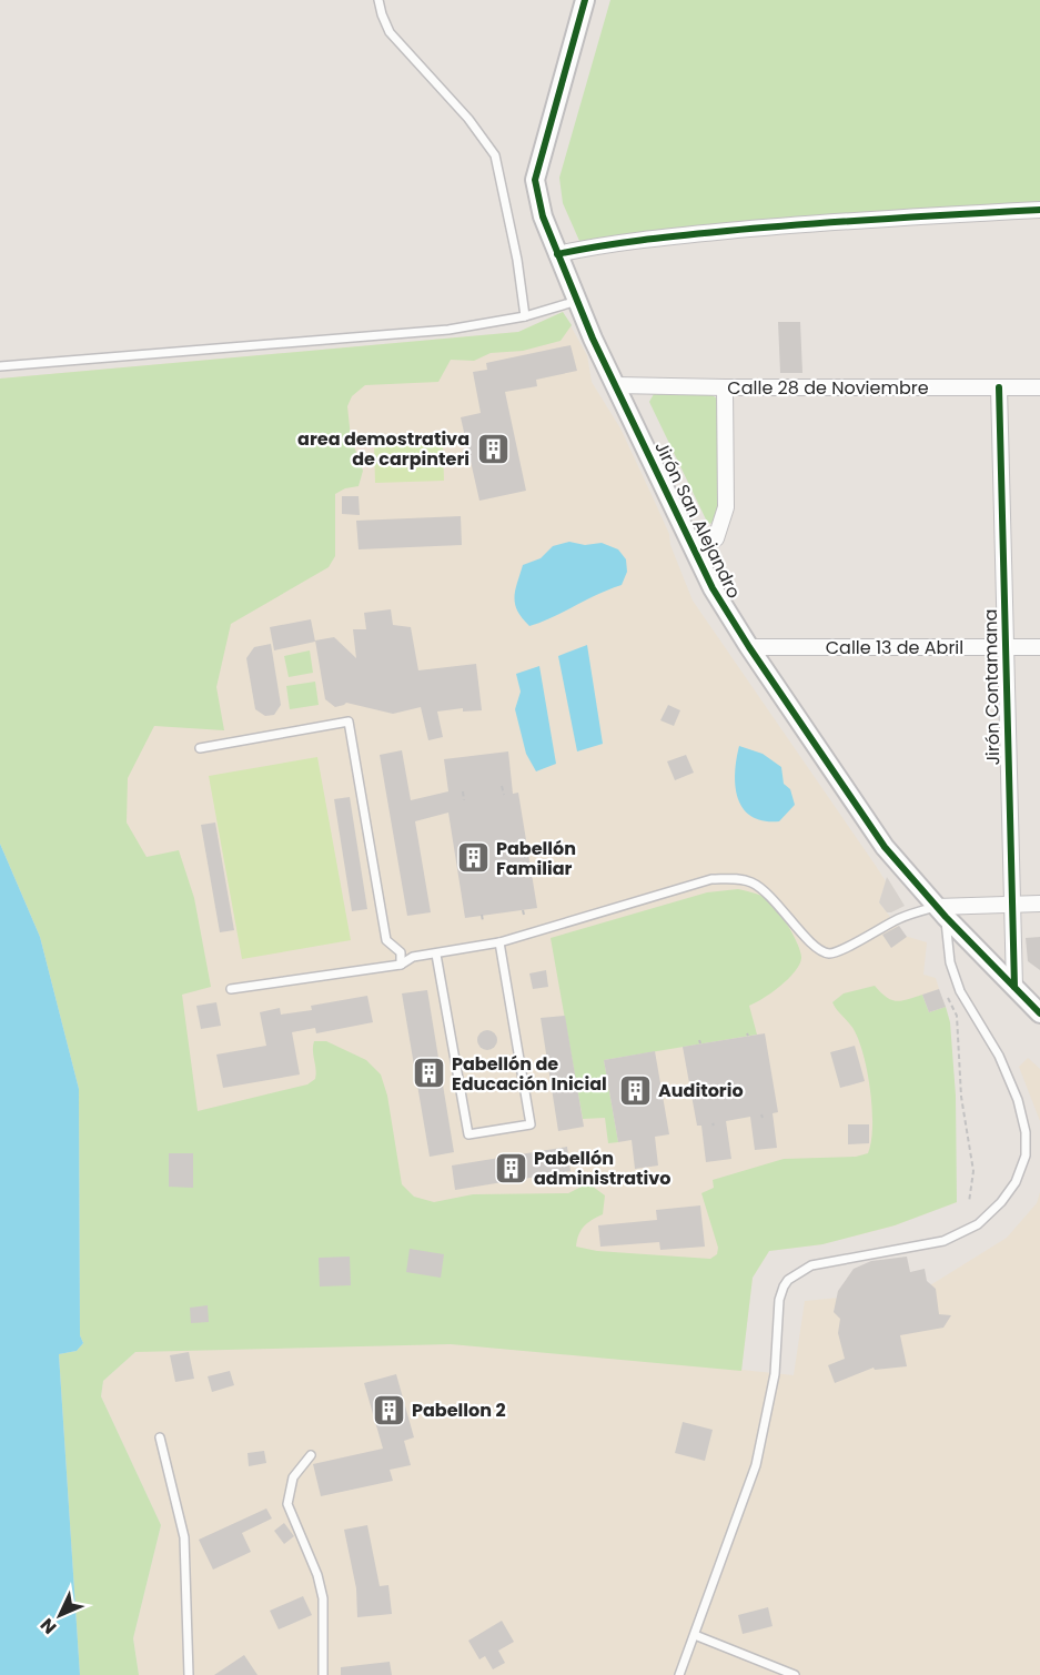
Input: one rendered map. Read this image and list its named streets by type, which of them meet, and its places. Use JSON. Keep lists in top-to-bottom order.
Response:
{
  "streets": {
    "street": [
      "Calle 28 de Noviembre",
      "Jirón San Alejandro",
      "Calle 13 de Abril",
      "Jirón Contamana"
    ]
  },
  "crossings": [
    ["Calle 28 de Noviembre", "Jirón San Alejandro"],
    ["Calle 28 de Noviembre", "Jirón Contamana"],
    ["Jirón San Alejandro", "Calle 13 de Abril"],
    ["Jirón San Alejandro", "Jirón Contamana"],
    ["Calle 13 de Abril", "Jirón Contamana"]
  ],
  "places": {
    "building": [
      "area demostrativa de carpinteri",
      "Pabellón Familiar",
      "Pabellón de Educación Inicial",
      "Auditorio",
      "Pabellón administrativo",
      "Pabellon 2"
    ]
  },
  "north": "bottom left"
}
